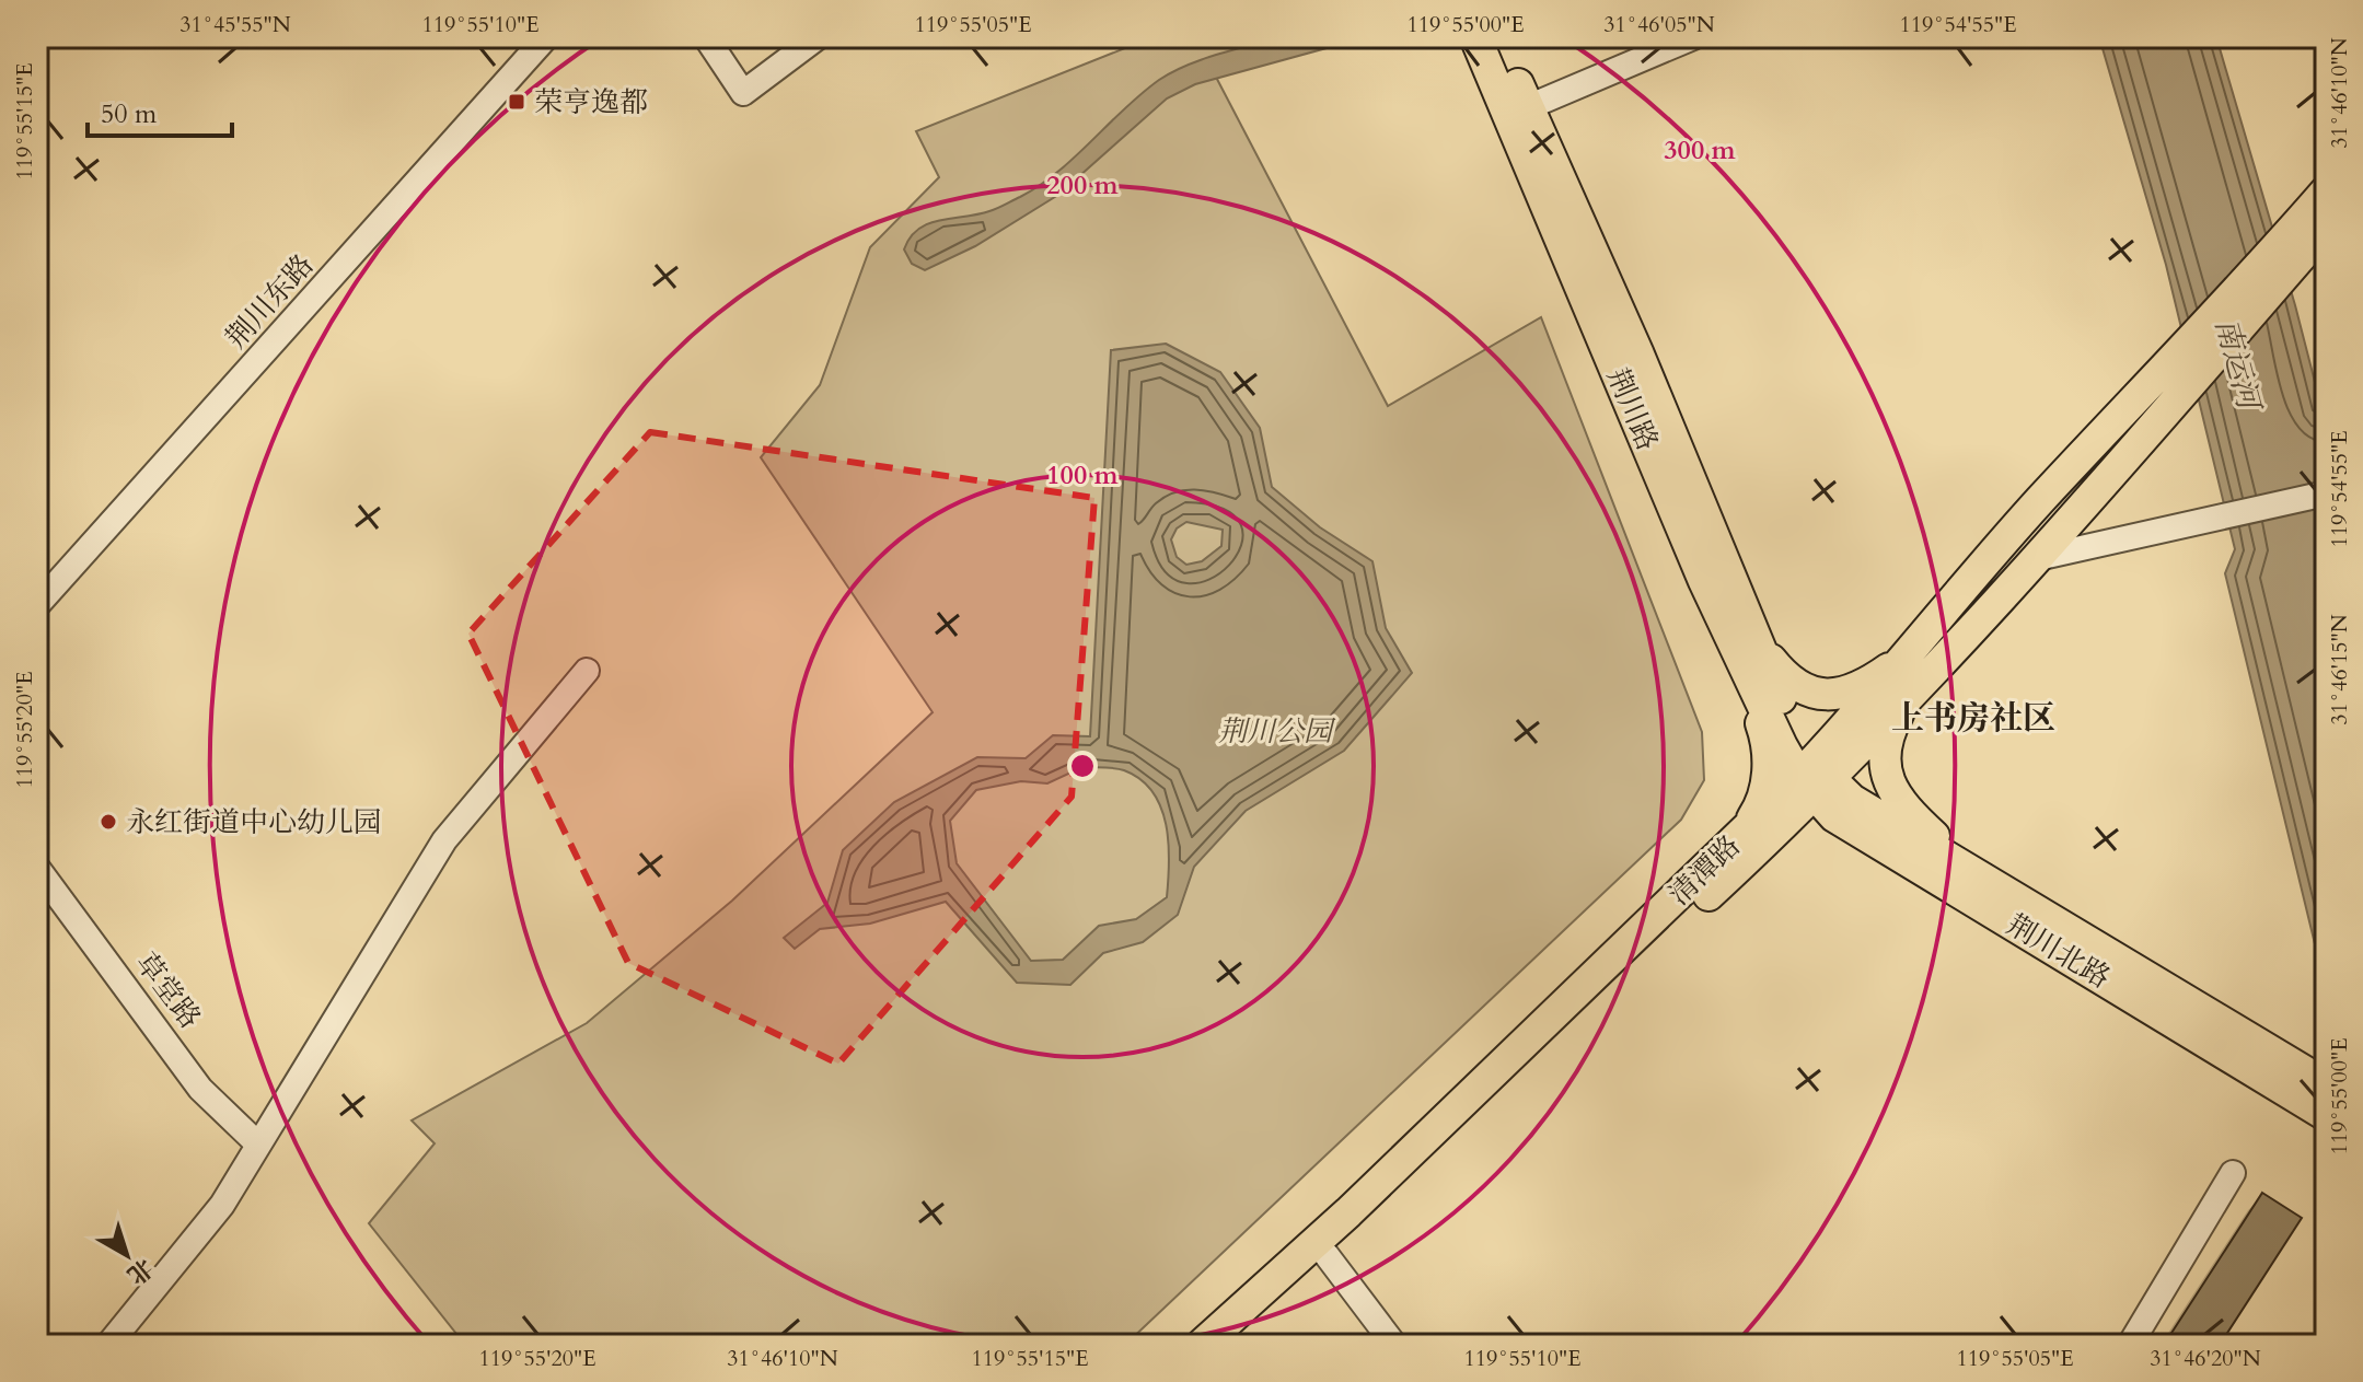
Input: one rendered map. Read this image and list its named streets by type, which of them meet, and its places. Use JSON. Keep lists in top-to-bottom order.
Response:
{
  "streets": {
    "main road": ["荆川路", "清潭路", "荆川北路"],
    "street": ["荆川东路", "草堂路"]
  },
  "crossings": [
    ["荆川路", "清潭路"],
    ["荆川路", "荆川北路"],
    ["清潭路", "荆川北路"]
  ],
  "districts": ["上书房社区"],
  "water": ["南运河"],
  "parks": ["荆川公园"],
  "places": {
    "transit": ["荣亨逸都"],
    "other": ["永红街道中心幼儿园"]
  },
  "scale_bar": "50 m",
  "north": "bottom right",
  "coordinates": [
    "31°45'55\"N",
    "119°55'10\"E",
    "119°55'05\"E",
    "119°55'00\"E",
    "31°46'05\"N",
    "119°54'55\"E",
    "31°46'10\"N",
    "119°55'15\"E",
    "31°46'15\"N",
    "119°55'20\"E",
    "31°46'20\"N"
  ],
  "rings": ["300 m", "200 m", "100 m"]
}
